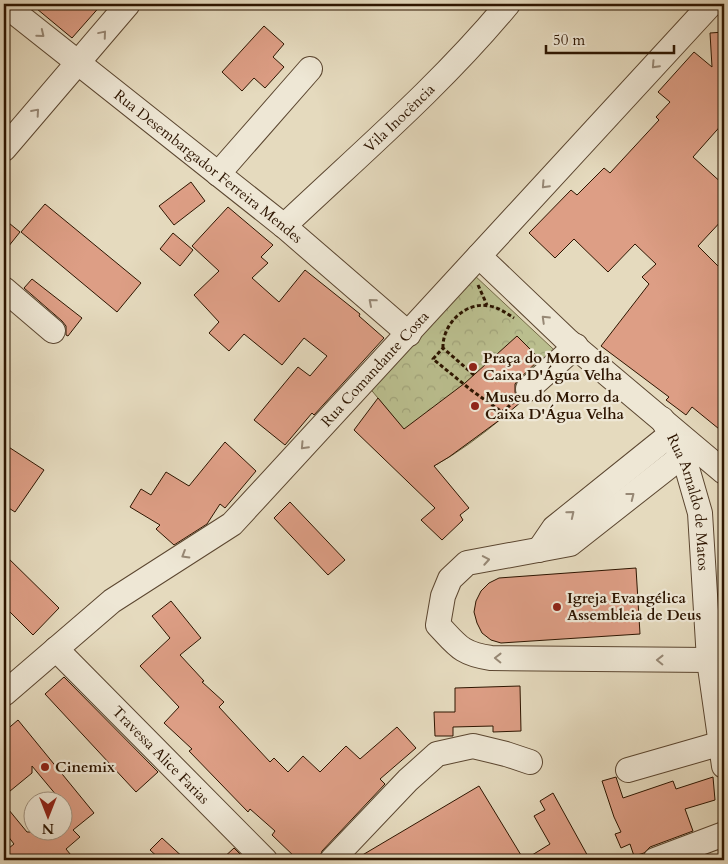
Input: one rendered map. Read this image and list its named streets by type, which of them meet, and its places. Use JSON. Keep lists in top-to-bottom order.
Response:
{
  "streets": {
    "street": [
      "Vila Inocência",
      "Rua Desembargador Ferreira Mendes",
      "Rua Comandante Costa",
      "Rua Arnaldo de Matos",
      "Travessa Alice Farias"
    ]
  },
  "crossings": [
    ["Vila Inocência", "Rua Desembargador Ferreira Mendes"],
    ["Rua Desembargador Ferreira Mendes", "Rua Comandante Costa"],
    ["Rua Comandante Costa", "Travessa Alice Farias"]
  ],
  "one_way": ["Rua Comandante Costa"],
  "places": [
    "Praça do Morro da Caixa D'Água Velha",
    "Museu do Morro da Caixa D'Água Velha",
    "Igreja Evangélica Assembleia de Deus",
    "Cinemix"
  ],
  "scale_bar": "50 m",
  "north": "bottom"
}
